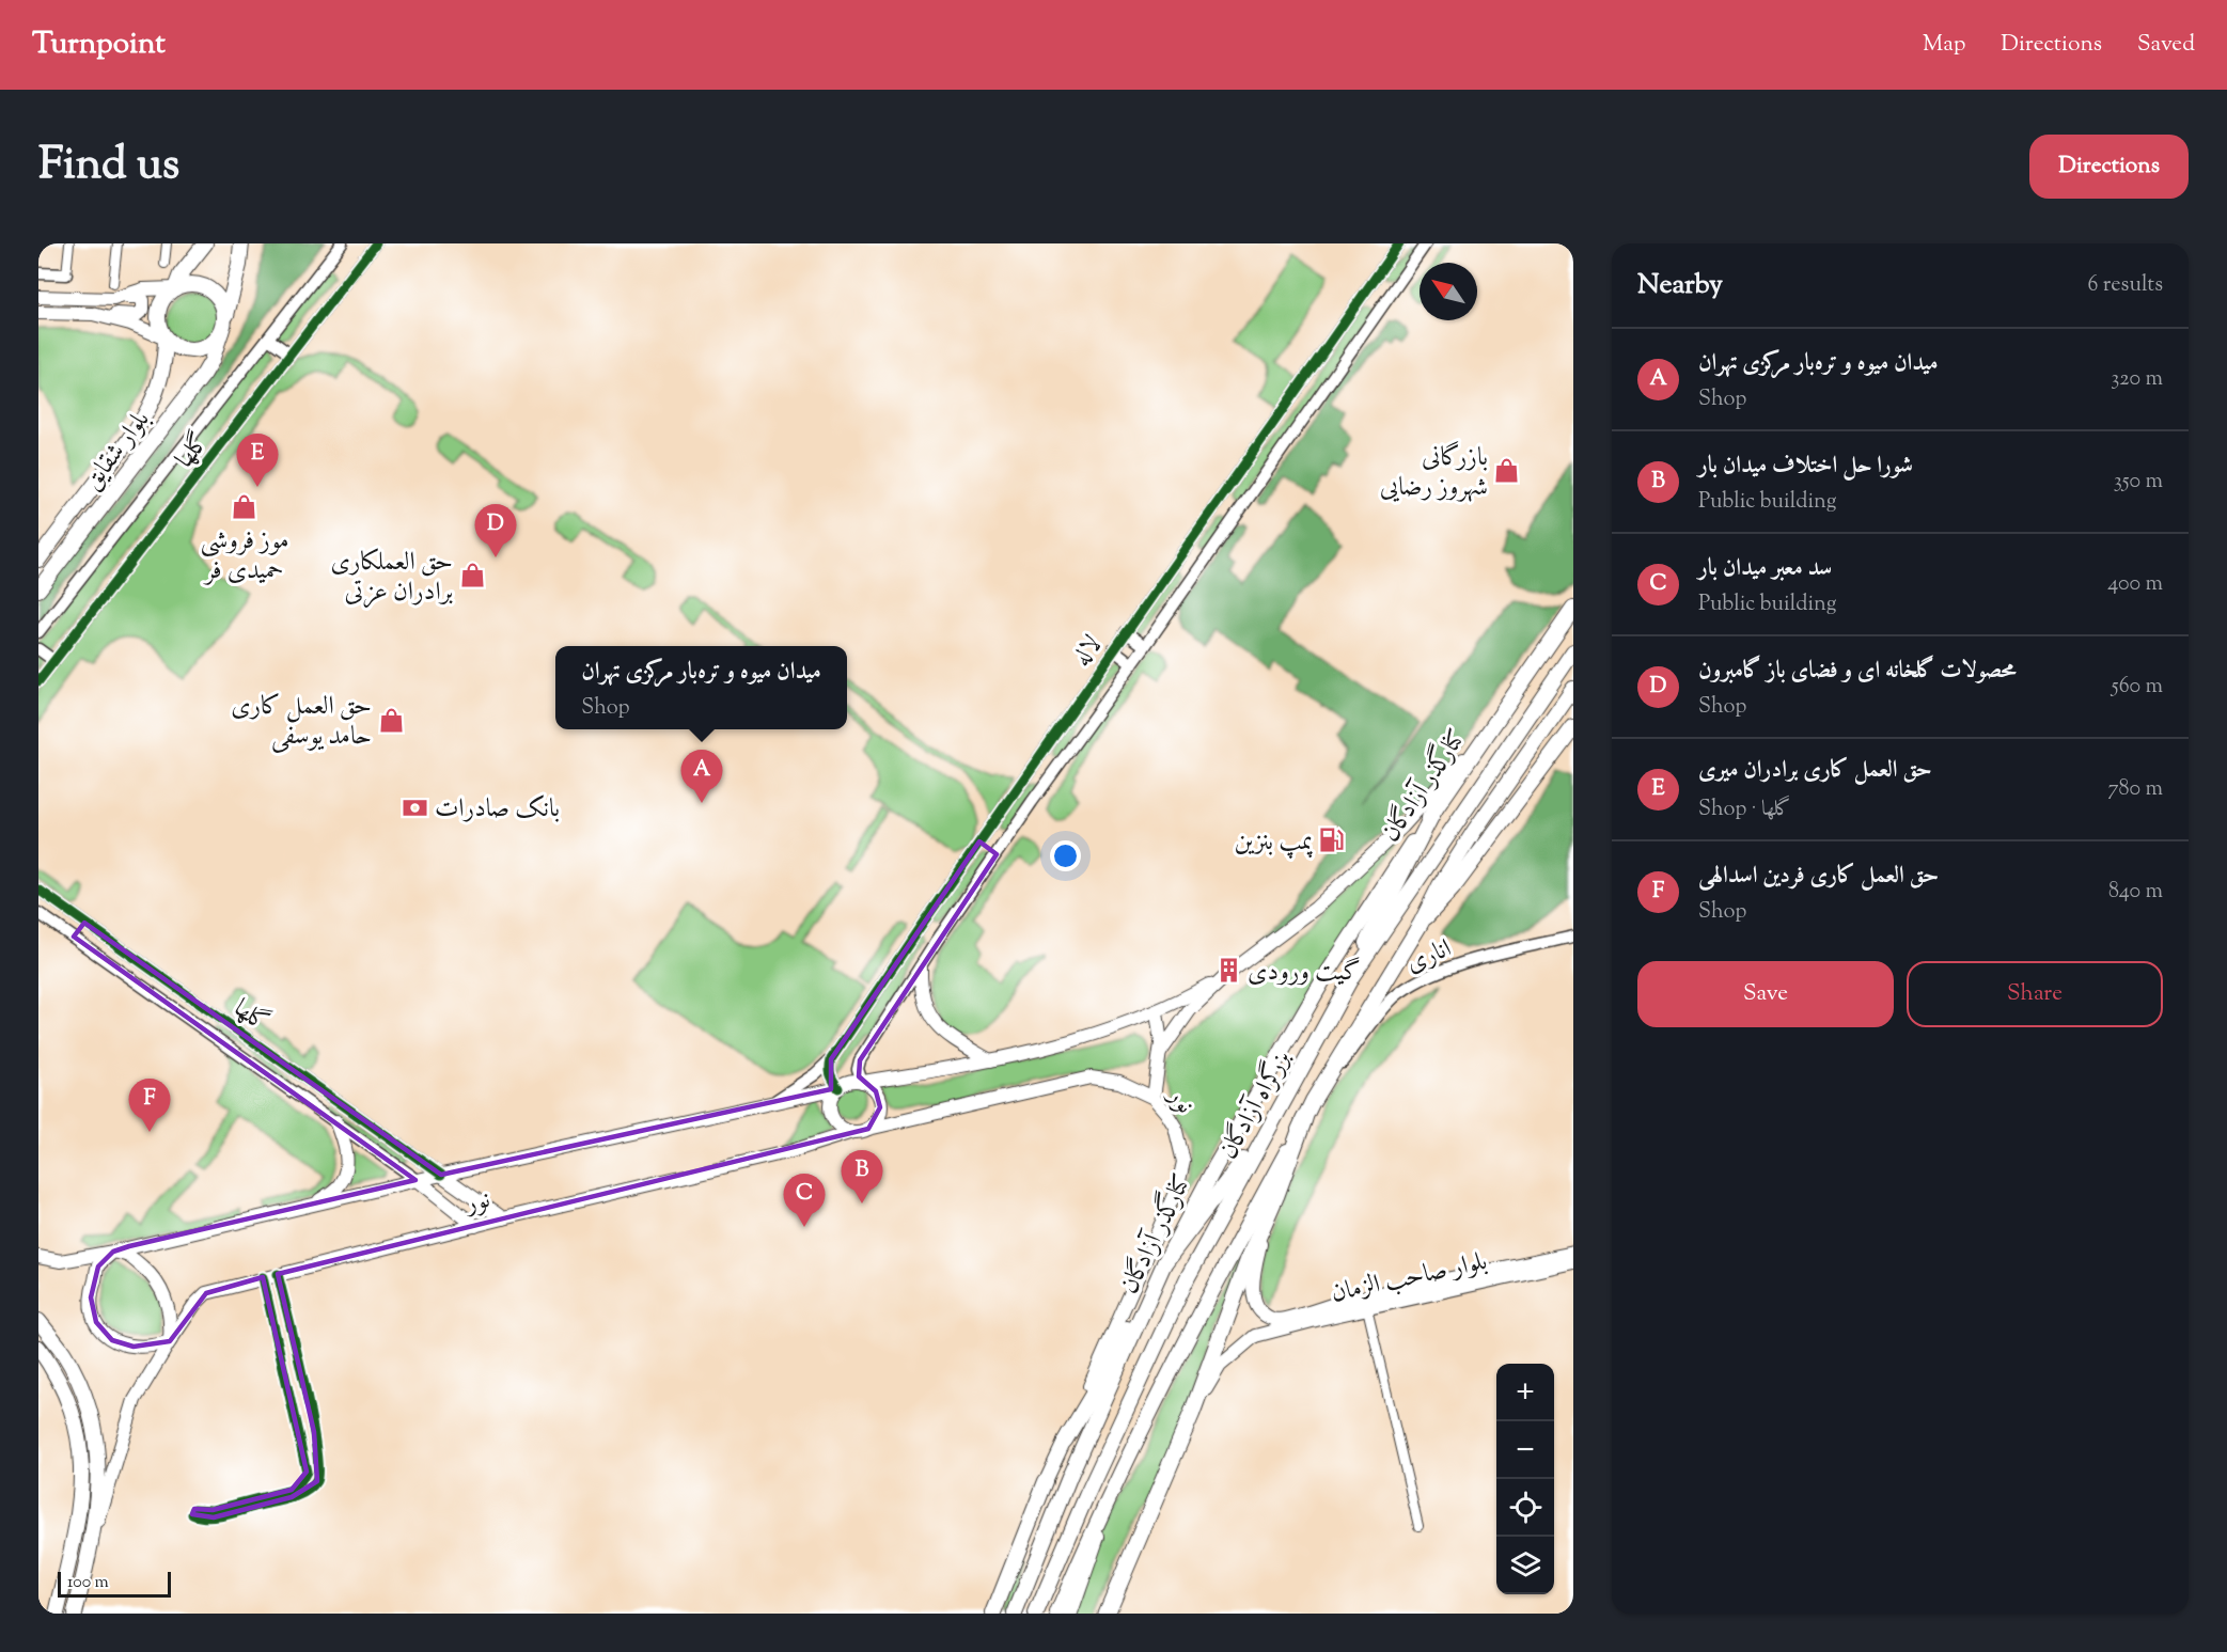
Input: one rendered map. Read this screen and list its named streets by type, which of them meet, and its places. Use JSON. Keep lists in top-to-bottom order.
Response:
{
  "streets": {
    "main road": [
      "بلوار شقایق",
      "کنارگذر آزادگان",
      "نور",
      "بزرگراه آزادگان",
      "بلوار صاحب الزمان"
    ],
    "street": ["گلها", "لاله", "اناری"]
  },
  "crossings": [
    ["گلها", "نور"],
    ["لاله", "نور"],
    ["اناری", "بزرگراه آزادگان"]
  ],
  "places": {
    "shop": [
      "بازرگانی شهروز رضایی",
      "موز فروشی حمیدی فر",
      "حق العملکاری برادران عزتی",
      "حق العمل کاری حامد یوسفی"
    ],
    "bank": ["بانک صادرات"],
    "fuel station": ["پمپ بنزین"],
    "building": ["گیت ورودی"]
  },
  "scale_bar": "100 m",
  "north": "top left",
  "page": {
    "header": "Turnpoint",
    "nav": ["Map", "Directions", "Saved"],
    "title": "Find us",
    "buttons": [
      "Directions",
      ["Save", "Share"]
    ],
    "heading": ["Nearby", "6 results"],
    "list": [
      {
        "mark": "A",
        "name": "میدان میوه و تره‌بار مرکزی تهران",
        "note": "Shop",
        "value": "320 m"
      },
      {
        "mark": "B",
        "name": "شورا حل اختلاف میدان بار",
        "note": "Public building",
        "value": "350 m"
      },
      {
        "mark": "C",
        "name": "سد معبر میدان بار",
        "note": "Public building",
        "value": "400 m"
      },
      {
        "mark": "D",
        "name": "محصولات گلخانه ای و فضای باز گامبرون",
        "note": "Shop",
        "value": "560 m"
      },
      {
        "mark": "E",
        "name": "حق العمل کاری برادران میری",
        "note": "Shop · گلها",
        "value": "780 m"
      },
      {
        "mark": "F",
        "name": "حق العمل کاری فردین اسدالهی",
        "note": "Shop",
        "value": "840 m"
      }
    ],
    "pins": [
      "E",
      "D",
      "A",
      "F",
      "B",
      "C"
    ],
    "popup": ["میدان میوه و تره‌بار مرکزی تهران", "Shop"],
    "map_buttons": ["+", "−"],
    "scale": "100 m"
  }
}
